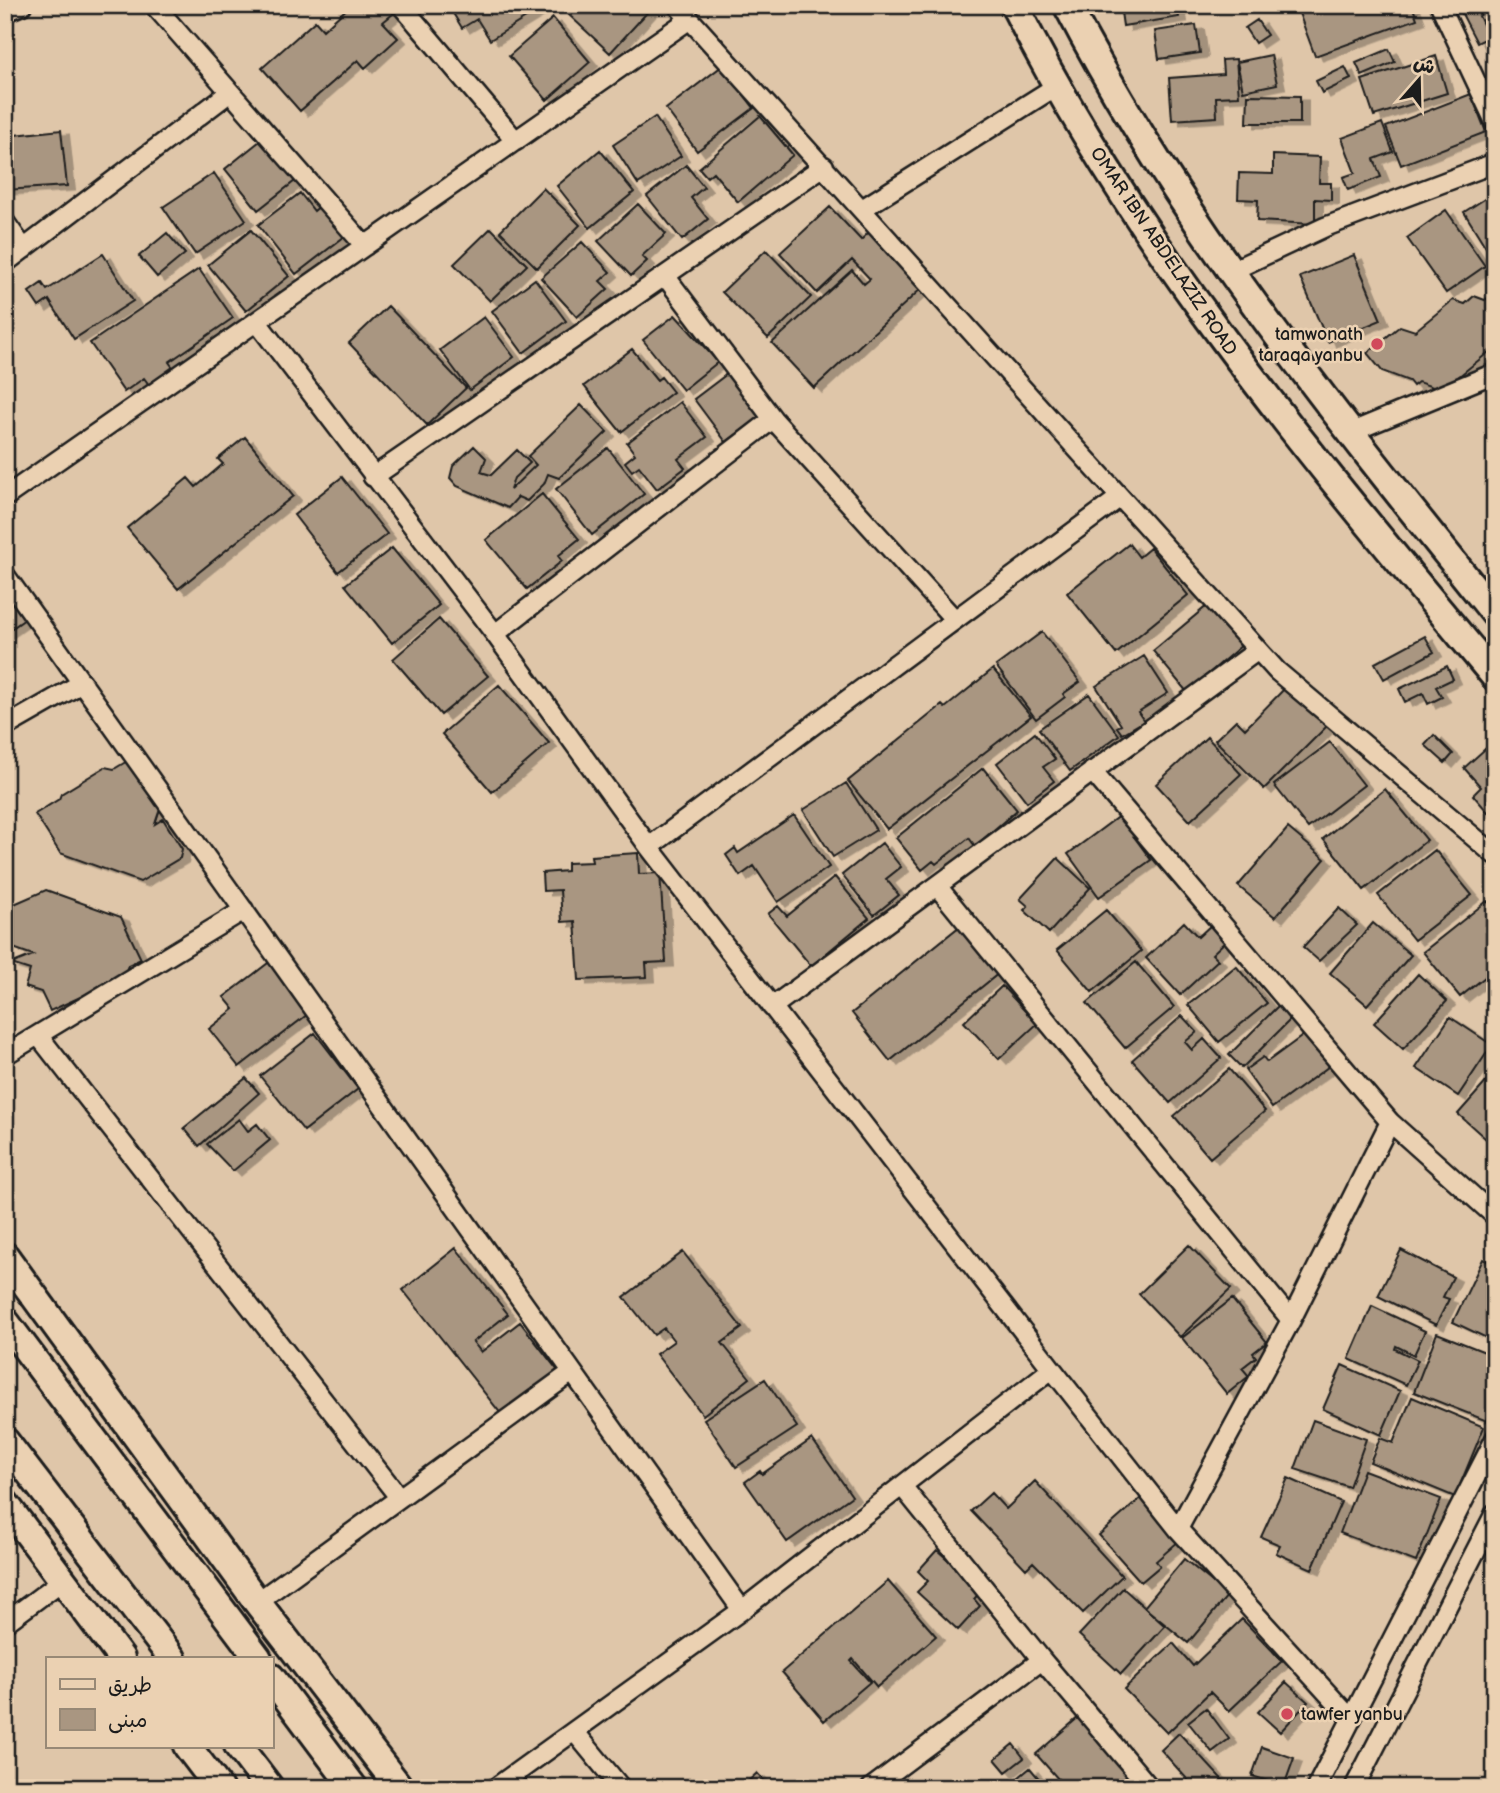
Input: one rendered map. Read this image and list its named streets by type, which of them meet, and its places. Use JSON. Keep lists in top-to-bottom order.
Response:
{
  "streets": {
    "main road": ["OMAR IBN ABDELAZIZ ROAD"]
  },
  "places": ["tamwonath taraqa yanbu", "tawfer yanbu"],
  "legend": ["طريق", "مبنى"],
  "north": "top"
}
